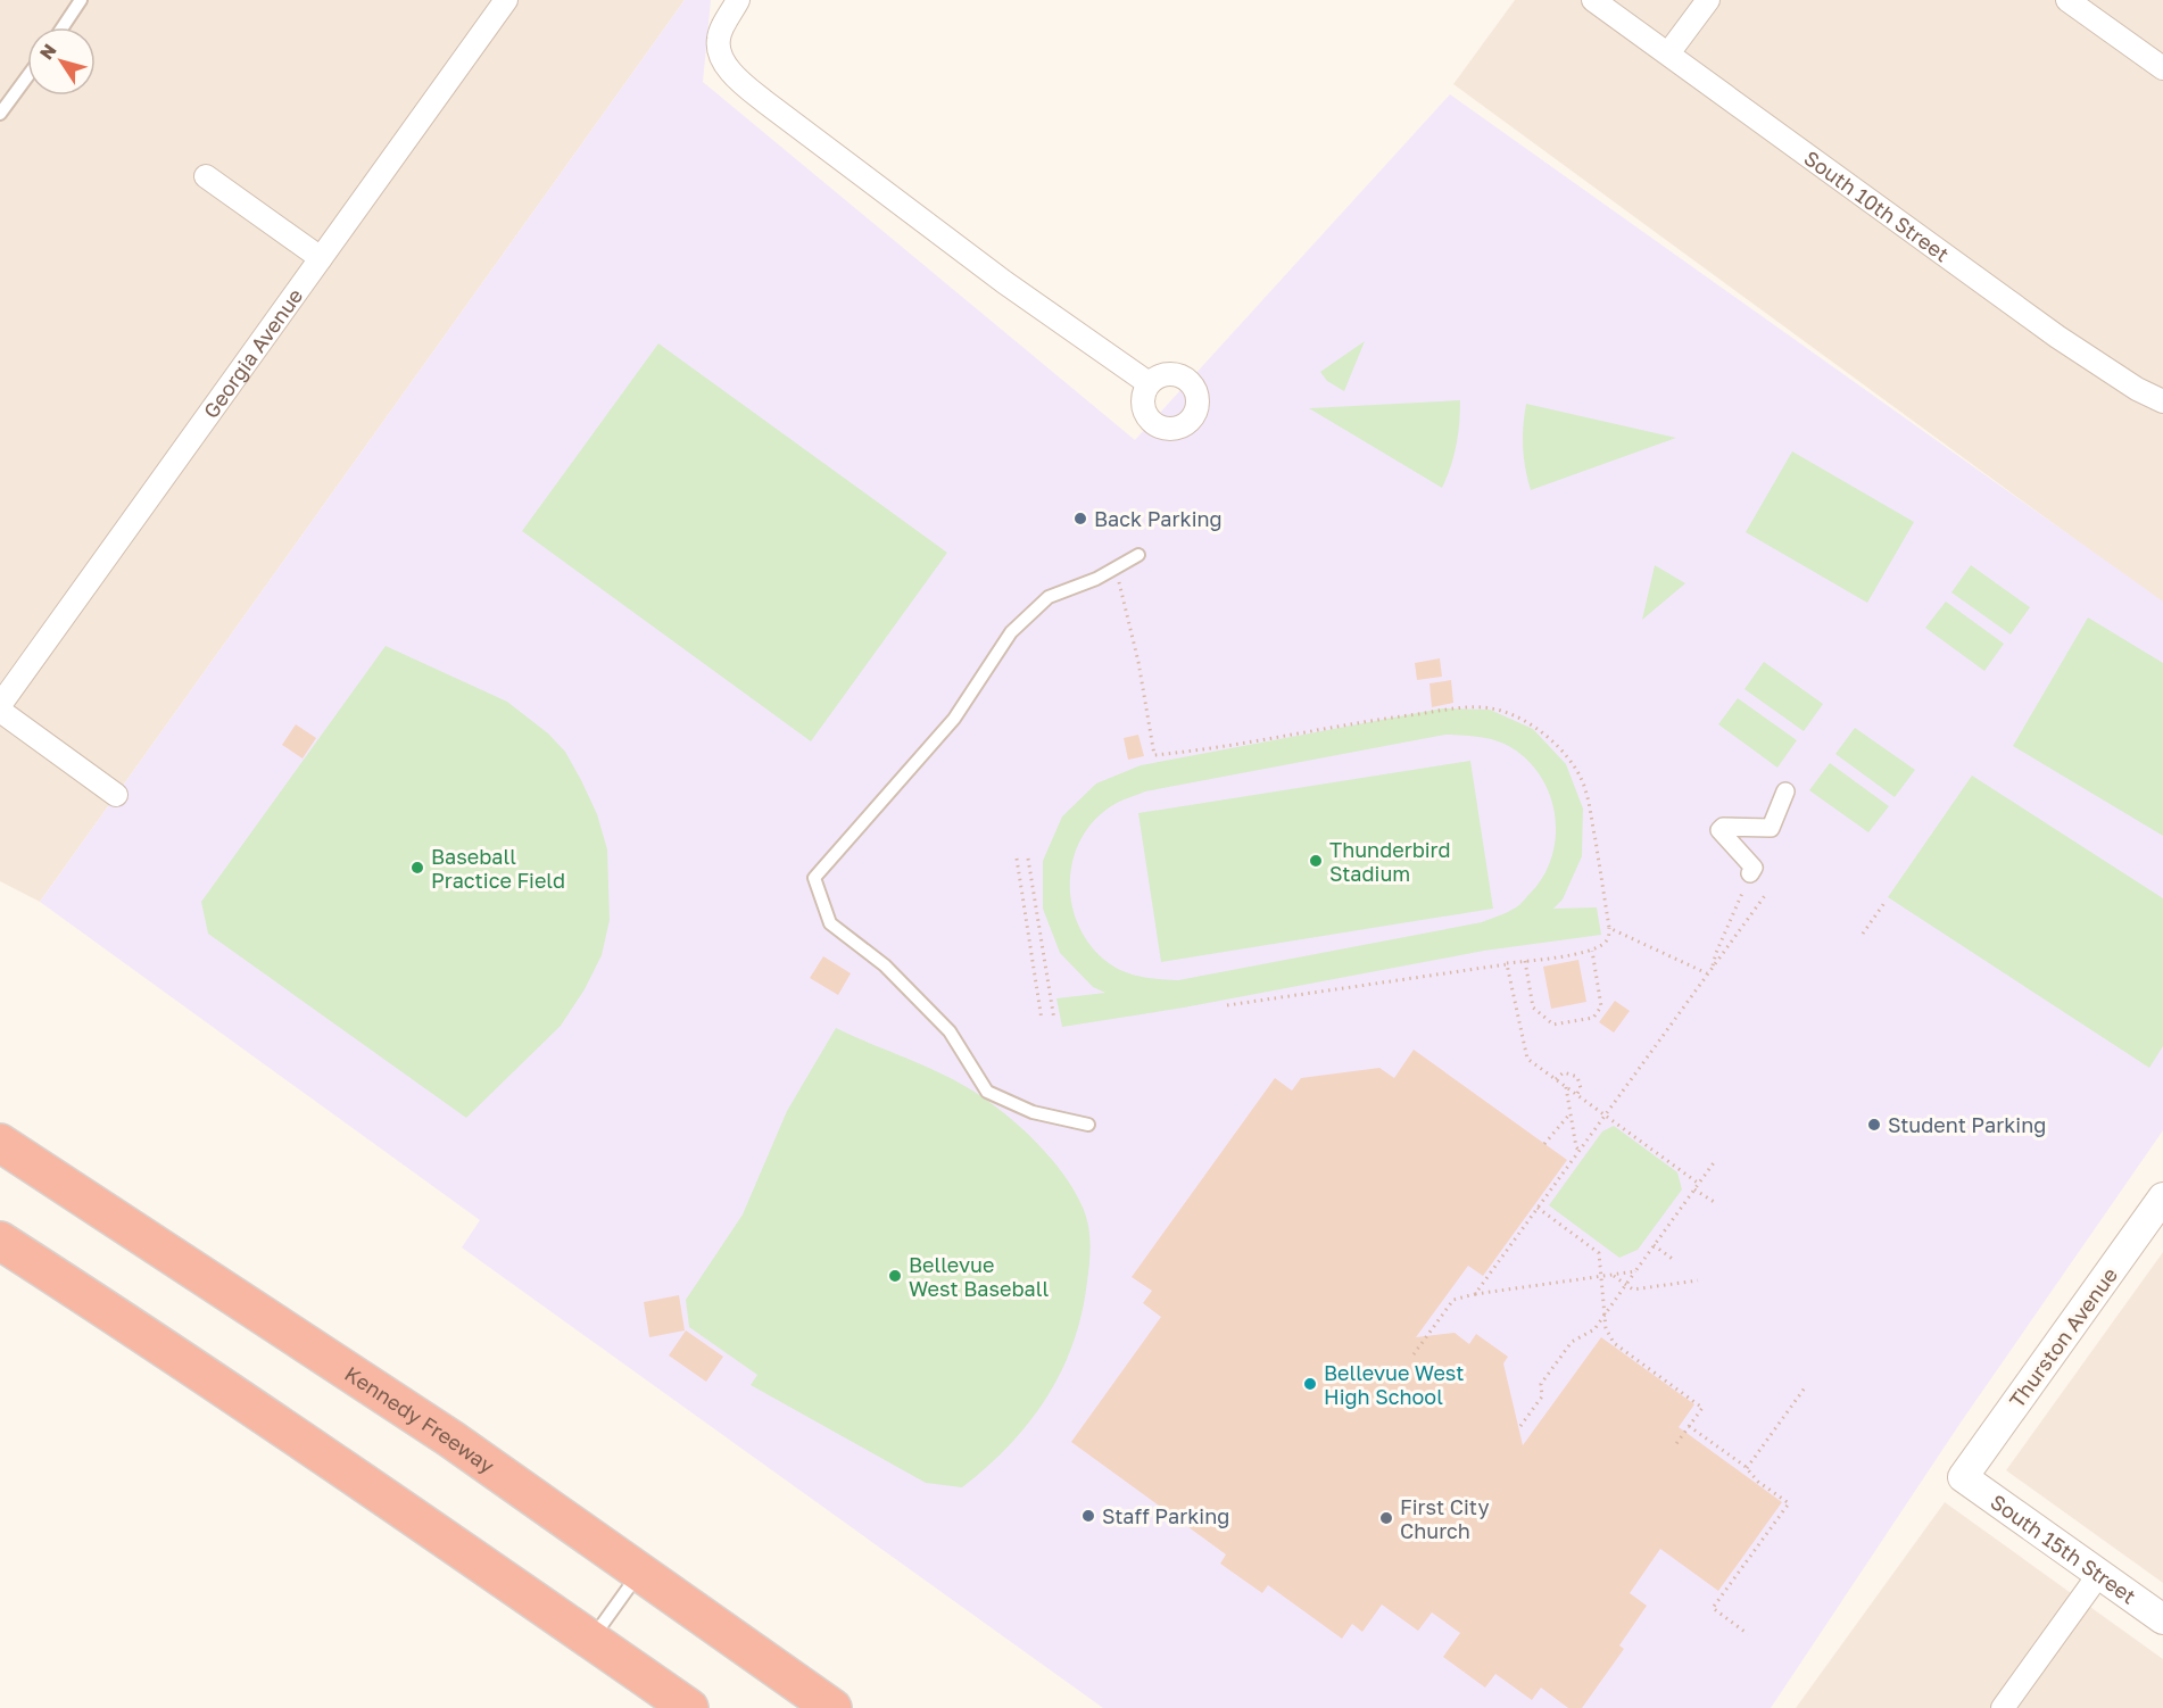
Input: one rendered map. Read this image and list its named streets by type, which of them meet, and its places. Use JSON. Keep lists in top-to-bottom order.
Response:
{
  "streets": {
    "highway": ["Kennedy Freeway"],
    "street": [
      "South 10th Street",
      "Georgia Avenue",
      "Thurston Avenue",
      "South 15th Street"
    ]
  },
  "crossings": [
    ["Thurston Avenue", "South 15th Street"]
  ],
  "places": [
    "Back Parking",
    "Thunderbird Stadium",
    "Baseball Practice Field",
    "Student Parking",
    "Bellevue West Baseball",
    "Bellevue West High School",
    "Staff Parking",
    "First City Church"
  ],
  "north": "top left"
}
